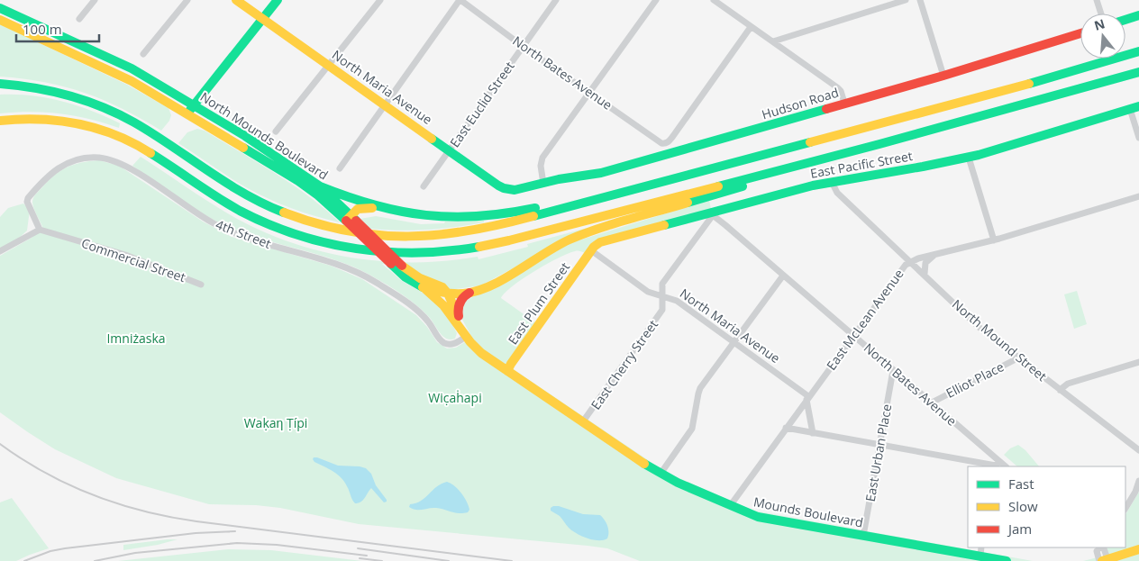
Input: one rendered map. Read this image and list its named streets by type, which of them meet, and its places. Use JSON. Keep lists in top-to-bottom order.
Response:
{
  "streets": {
    "main road": [
      "North Maria Avenue",
      "Hudson Road",
      "North Mounds Boulevard",
      "East Pacific Street",
      "East Plum Street",
      "Mounds Boulevard"
    ],
    "street": [
      "North Bates Avenue",
      "East Euclid Street",
      "4th Street",
      "Commercial Street",
      "East McLean Avenue",
      "North Mound Street",
      "East Cherry Street",
      "Elliot Place",
      "East Urban Place"
    ]
  },
  "crossings": [
    ["North Bates Avenue", "East Euclid Street"],
    ["North Bates Avenue", "East Pacific Street"],
    ["North Bates Avenue", "East McLean Avenue"],
    ["North Bates Avenue", "East Cherry Street"],
    ["North Bates Avenue", "Elliot Place"],
    ["North Bates Avenue", "East Urban Place"],
    ["North Maria Avenue", "Hudson Road"],
    ["North Maria Avenue", "East Euclid Street"],
    ["North Maria Avenue", "East Pacific Street"],
    ["North Maria Avenue", "East Plum Street"],
    ["North Maria Avenue", "East McLean Avenue"],
    ["North Maria Avenue", "East Cherry Street"],
    ["North Mounds Boulevard", "4th Street"],
    ["North Mounds Boulevard", "Mounds Boulevard"],
    ["East Pacific Street", "East Plum Street"],
    ["East Pacific Street", "North Mound Street"],
    ["East Pacific Street", "East Cherry Street"],
    ["4th Street", "Commercial Street"],
    ["4th Street", "Mounds Boulevard"],
    ["East Plum Street", "Mounds Boulevard"],
    ["East McLean Avenue", "North Mound Street"],
    ["East McLean Avenue", "Mounds Boulevard"],
    ["North Mound Street", "Elliot Place"],
    ["East Cherry Street", "Mounds Boulevard"],
    ["East Urban Place", "Mounds Boulevard"]
  ],
  "parks": ["Imniżaska", "Wic̣aḣapi", "Waḳaƞ Ṭípi"],
  "legend": ["Fast", "Slow", "Jam"],
  "scale_bar": "100 m",
  "north": "top"
}
